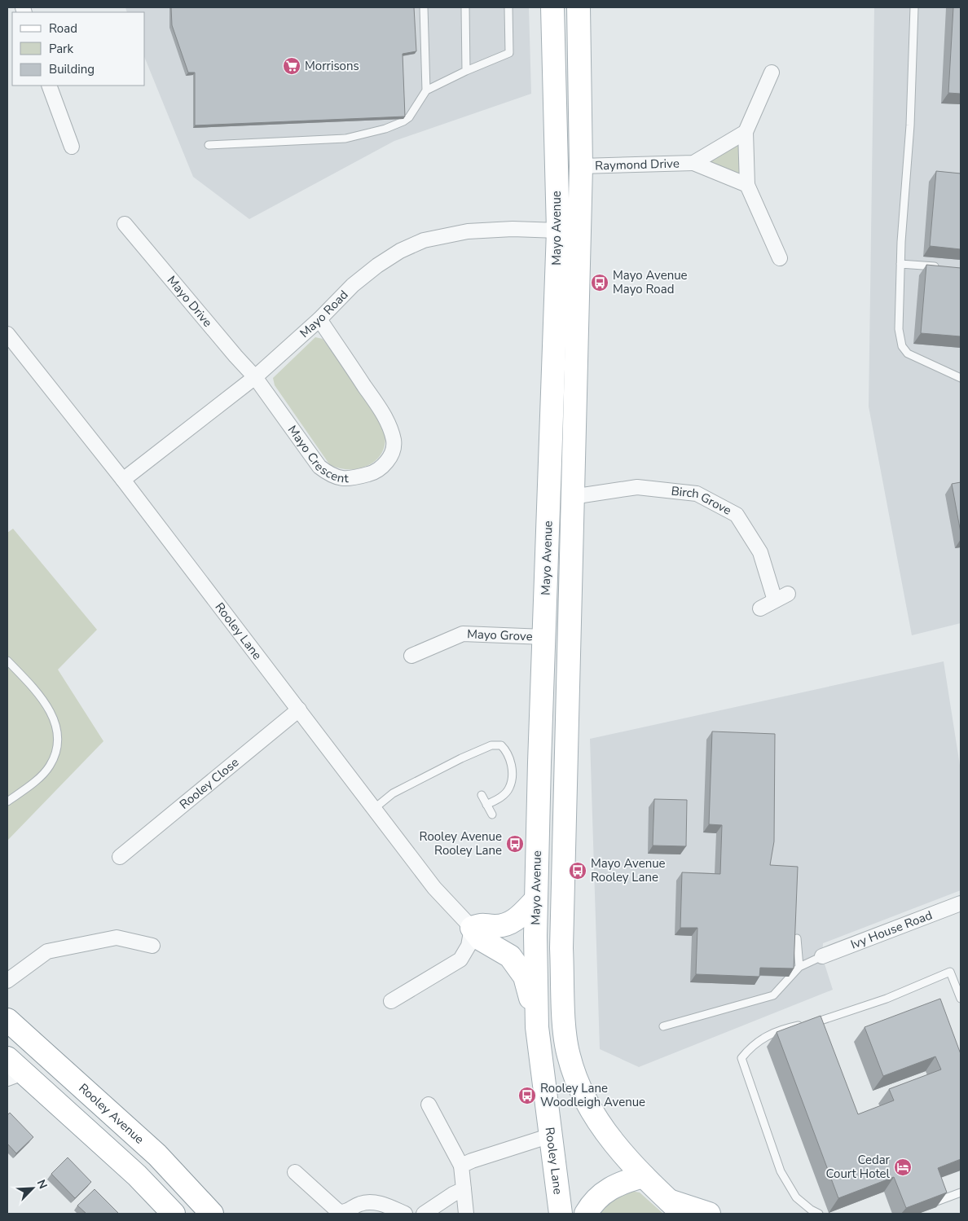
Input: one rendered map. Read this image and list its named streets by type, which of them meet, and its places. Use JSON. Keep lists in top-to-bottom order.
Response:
{
  "streets": {
    "main road": ["Mayo Avenue", "Rooley Lane", "Rooley Avenue"],
    "street": [
      "Raymond Drive",
      "Mayo Drive",
      "Mayo Road",
      "Mayo Crescent",
      "Birch Grove",
      "Mayo Grove",
      "Rooley Close",
      "Ivy House Road"
    ]
  },
  "crossings": [
    ["Raymond Drive", "Mayo Avenue"],
    ["Mayo Avenue", "Mayo Road"],
    ["Mayo Avenue", "Birch Grove"],
    ["Mayo Avenue", "Rooley Lane"],
    ["Mayo Avenue", "Mayo Grove"],
    ["Mayo Drive", "Mayo Road"],
    ["Mayo Drive", "Mayo Crescent"],
    ["Mayo Road", "Mayo Crescent"],
    ["Mayo Road", "Rooley Lane"],
    ["Rooley Lane", "Rooley Close"]
  ],
  "places": {
    "supermarket": ["Morrisons"],
    "bus stop": [
      "Mayo Avenue Mayo Road",
      "Rooley Avenue Rooley Lane",
      "Mayo Avenue Rooley Lane",
      "Rooley Lane Woodleigh Avenue"
    ],
    "hotel": ["Cedar Court Hotel"]
  },
  "legend": ["Road", "Park", "Building"],
  "north": "top right"
}
